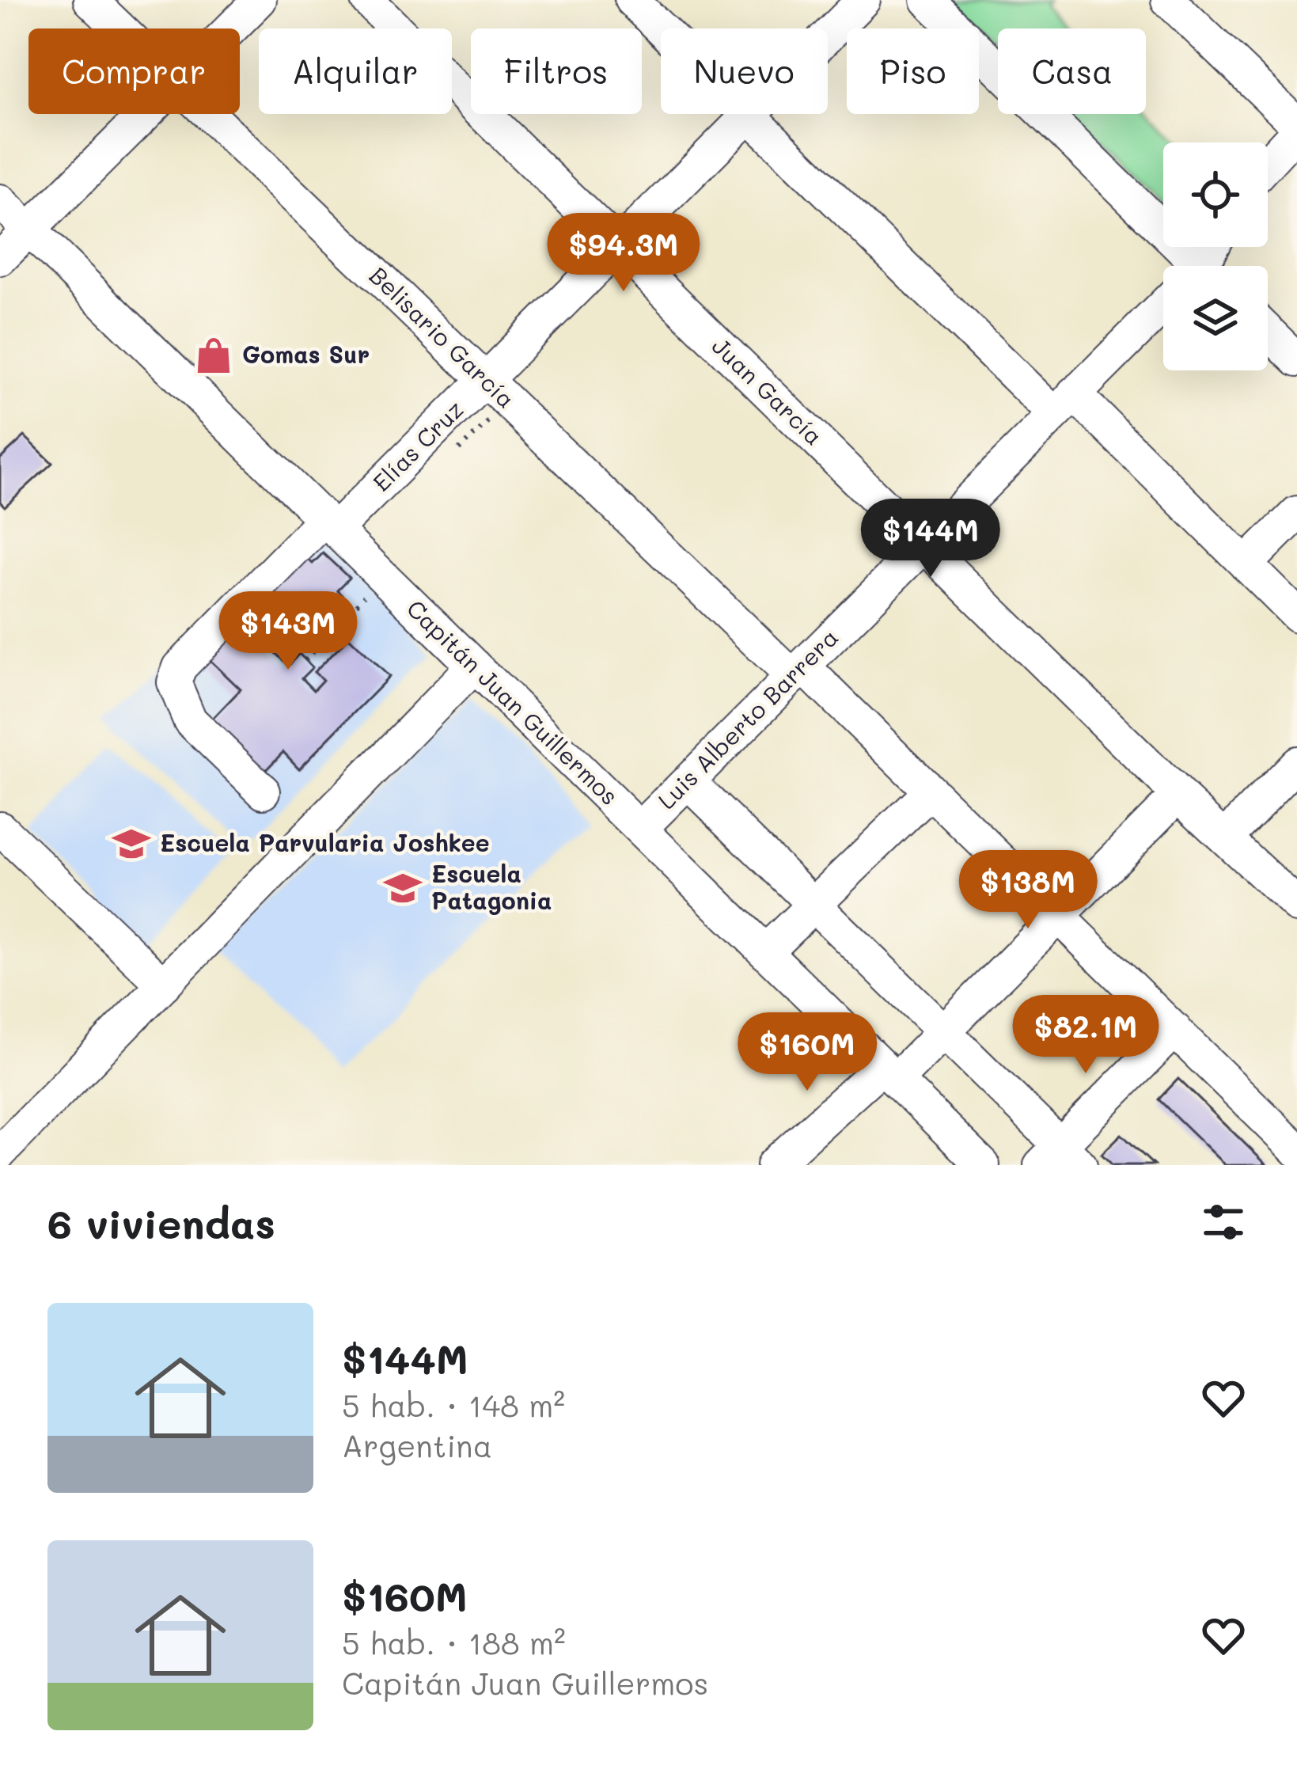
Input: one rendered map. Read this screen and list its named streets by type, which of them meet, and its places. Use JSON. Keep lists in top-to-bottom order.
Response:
{
  "streets": {
    "street": [
      "Belisario García",
      "Juan García",
      "Elías Cruz",
      "Capitán Juan Guillermos",
      "Luis Alberto Barrera"
    ]
  },
  "crossings": [
    ["Belisario García", "Elías Cruz"],
    ["Belisario García", "Luis Alberto Barrera"],
    ["Juan García", "Elías Cruz"],
    ["Juan García", "Luis Alberto Barrera"],
    ["Elías Cruz", "Capitán Juan Guillermos"],
    ["Capitán Juan Guillermos", "Luis Alberto Barrera"]
  ],
  "places": {
    "shop": ["Gomas Sur"],
    "school or university": ["Escuela Parvularia Joshkee", "Escuela Patagonia"]
  },
  "page": {
    "chip": [
      "Comprar",
      "Alquilar",
      "Filtros",
      "Nuevo",
      "Piso",
      "Casa"
    ],
    "price": [
      "$94.3M",
      "$144M",
      "$143M",
      "$138M",
      "$82.1M",
      "$160M"
    ],
    "heading": "6 viviendas",
    "list": [
      {
        "name": "$144M",
        "note": "5 hab. · 148 m² · Argentina"
      },
      {
        "name": "$160M",
        "note": "5 hab. · 188 m² · Capitán Juan Guillermos"
      }
    ]
  }
}
